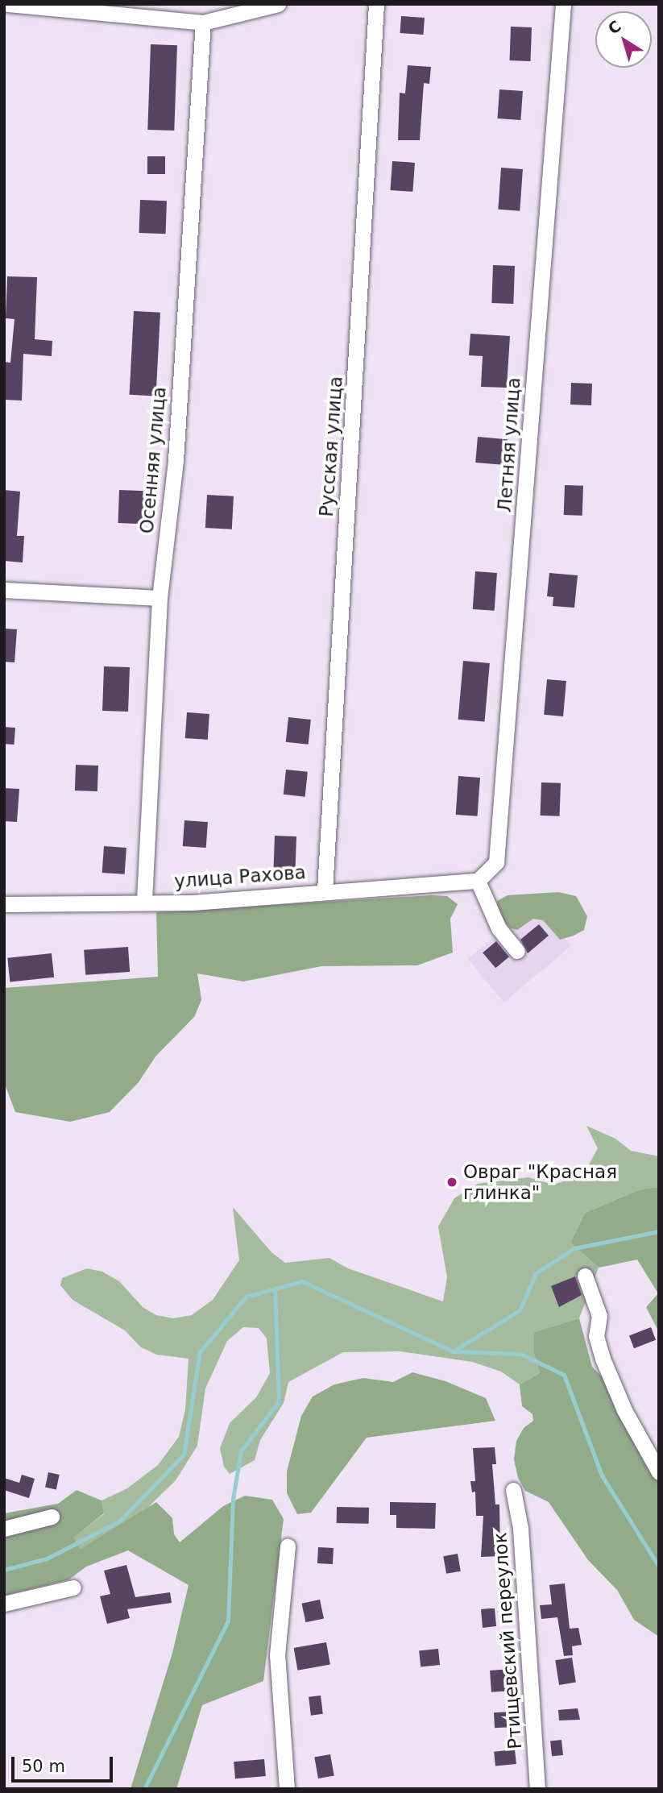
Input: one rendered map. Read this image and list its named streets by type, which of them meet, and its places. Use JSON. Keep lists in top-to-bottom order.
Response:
{
  "streets": {
    "street": [
      "Летняя улица",
      "Русская улица",
      "Осенняя улица",
      "улица Рахова",
      "Ртищевский переулок"
    ]
  },
  "crossings": [
    ["Летняя улица", "улица Рахова"],
    ["Русская улица", "улица Рахова"],
    ["Осенняя улица", "улица Рахова"]
  ],
  "places": ["Овраг \"Красная глинка\""],
  "scale_bar": "50 m",
  "north": "top left"
}
